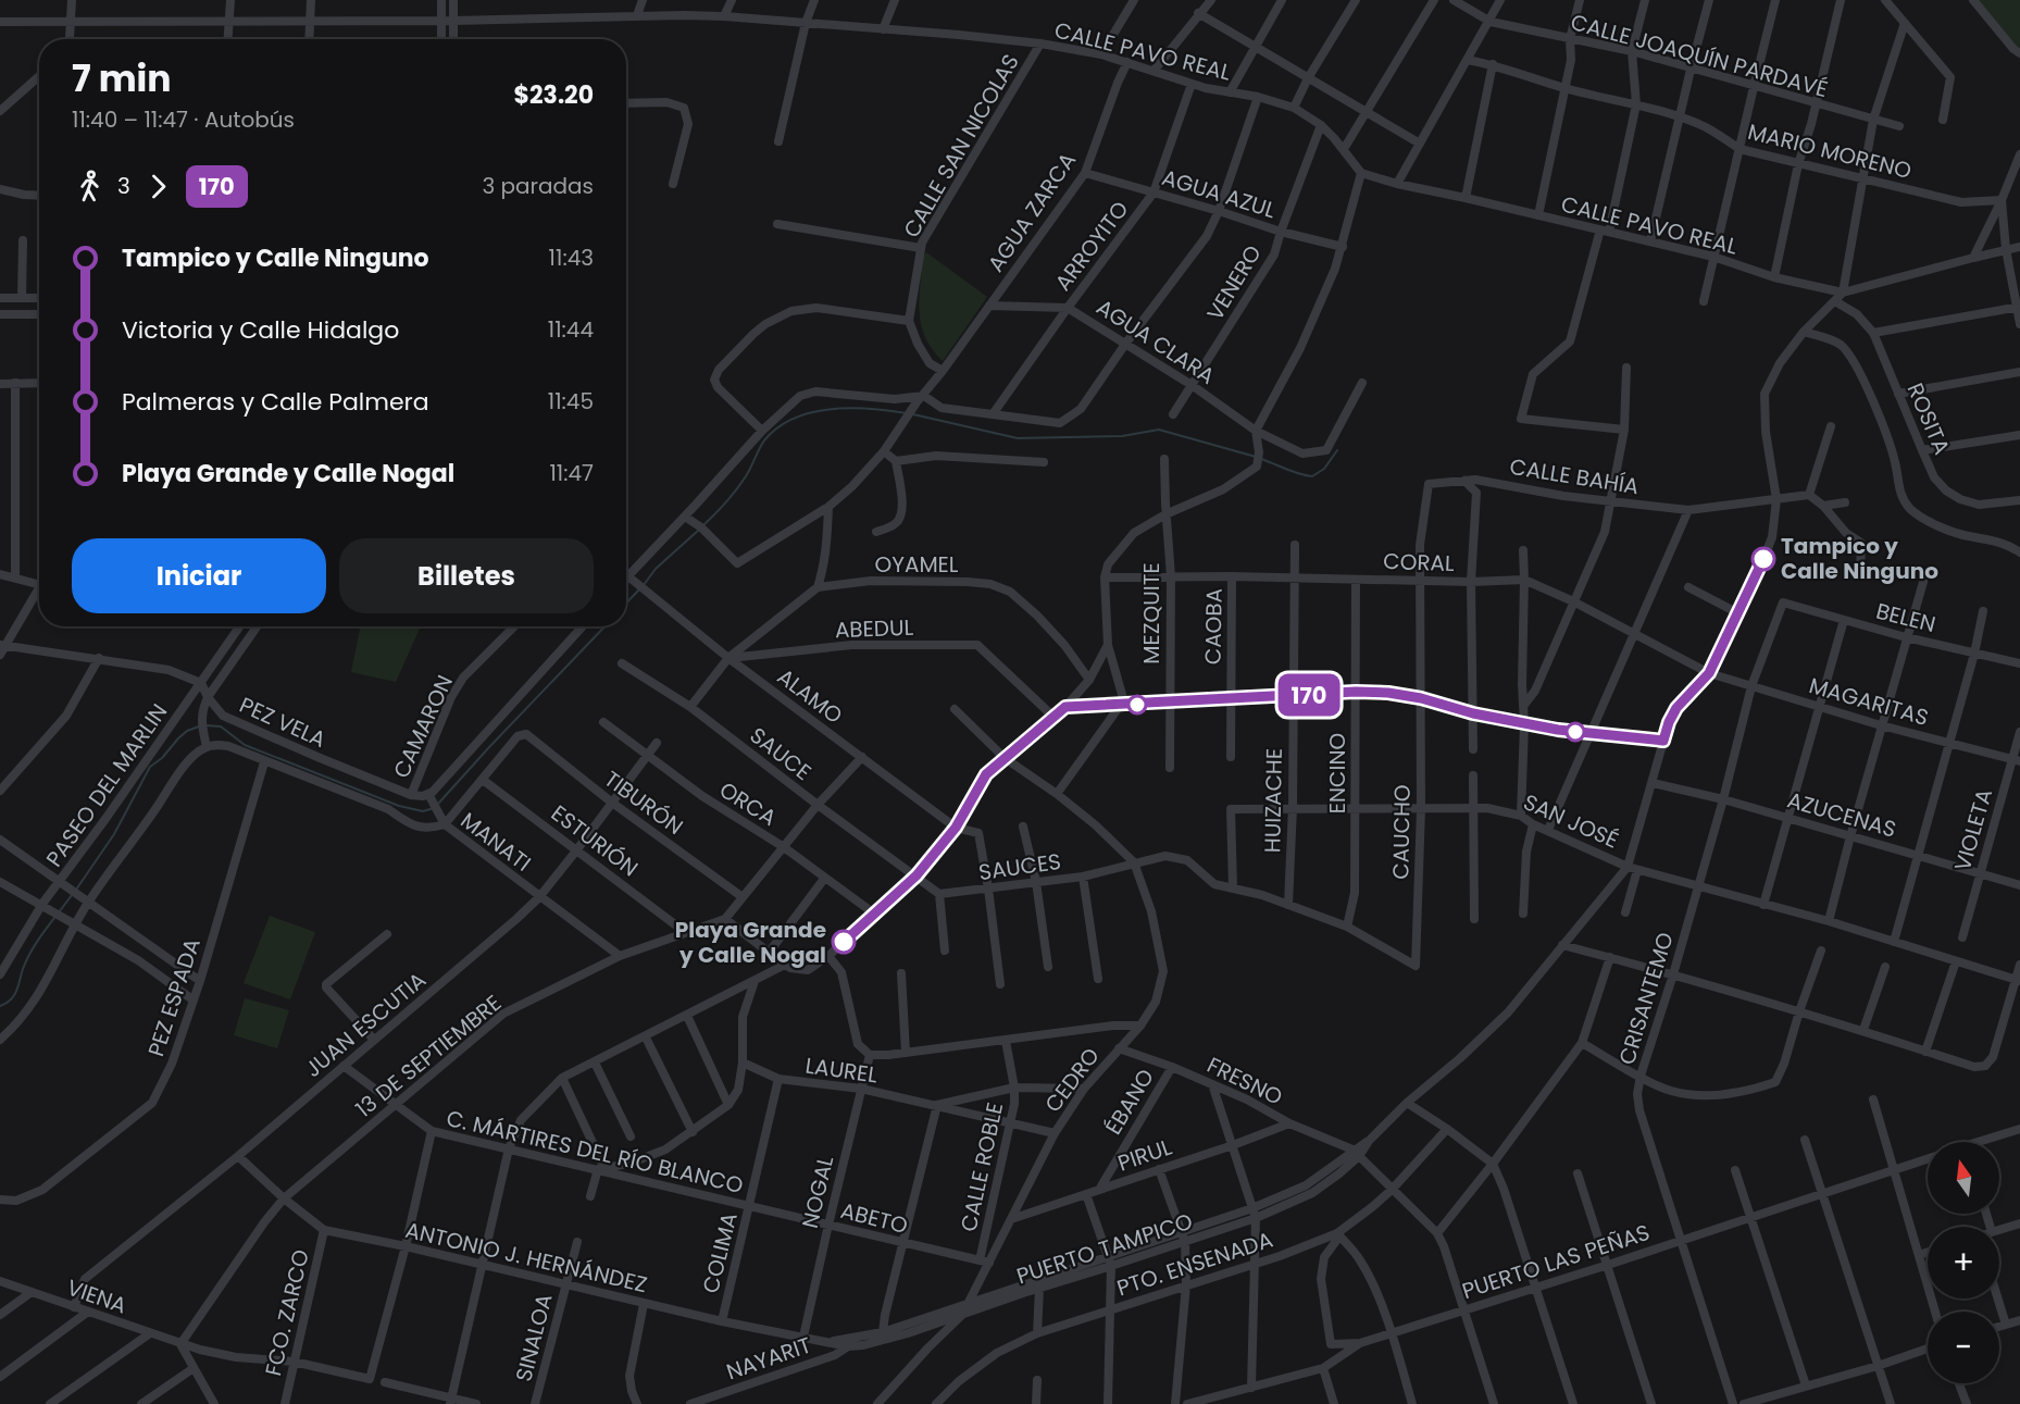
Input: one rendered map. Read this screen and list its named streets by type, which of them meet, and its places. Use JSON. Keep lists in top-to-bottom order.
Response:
{
  "streets": {
    "street": [
      "CALLE PAVO REAL",
      "CALLE JOAQUÍN PARDAVÉ",
      "CALLE SAN NICOLAS",
      "MARIO MORENO",
      "AGUA AZUL",
      "AGUA ZARCA",
      "ARROYITO",
      "VENERO",
      "AGUA CLARA",
      "ROSITA",
      "CALLE BAHÍA",
      "CORAL",
      "OYAMEL",
      "MEZQUITE",
      "BELEN",
      "CAOBA",
      "ABEDUL",
      "ALAMO",
      "MAGARITAS",
      "PEZ VELA",
      "CAMARON",
      "SAUCE",
      "ENCINO",
      "PASEO DEL MARLIN",
      "HUIZACHE",
      "TIBURÓN",
      "ORCA",
      "AZUCENAS",
      "SAN JOSÉ",
      "VIOLETA",
      "CAUCHO",
      "ESTURIÓN",
      "MANATI",
      "SAUCES",
      "PEZ ESPADA",
      "CRISANTEMO",
      "JUAN ESCUTIA",
      "13 DE SEPTIEMBRE",
      "LAUREL",
      "CEDRO",
      "FRESNO",
      "ÉBANO",
      "C. MÁRTIRES DEL RÍO BLANCO",
      "PIRUL",
      "CALLE ROBLE",
      "NOGAL",
      "ABETO",
      "PUERTO TAMPICO",
      "COLIMA",
      "ANTONIO J. HERNÁNDEZ",
      "PUERTO LAS PEÑAS",
      "PTO. ENSENADA",
      "VIENA",
      "FCO. ZARCO",
      "SINALOA",
      "NAYARIT"
    ]
  },
  "crossings": [
    ["CALLE PAVO REAL", "CALLE SAN NICOLAS"],
    ["CALLE PAVO REAL", "AGUA ZARCA"],
    ["CALLE PAVO REAL", "ARROYITO"],
    ["CALLE PAVO REAL", "VENERO"],
    ["AGUA AZUL", "AGUA ZARCA"],
    ["AGUA AZUL", "ARROYITO"],
    ["AGUA AZUL", "VENERO"],
    ["AGUA ZARCA", "AGUA CLARA"],
    ["ARROYITO", "AGUA CLARA"],
    ["VENERO", "AGUA CLARA"],
    ["CALLE BAHÍA", "CAUCHO"],
    ["CORAL", "MEZQUITE"],
    ["CORAL", "CAOBA"],
    ["CORAL", "MAGARITAS"],
    ["CORAL", "ENCINO"],
    ["CORAL", "HUIZACHE"],
    ["CORAL", "CAUCHO"],
    ["BELEN", "CRISANTEMO"],
    ["ABEDUL", "ALAMO"],
    ["ALAMO", "SAUCES"],
    ["MAGARITAS", "VIOLETA"],
    ["MAGARITAS", "CRISANTEMO"],
    ["PEZ VELA", "CAMARON"],
    ["PEZ VELA", "PASEO DEL MARLIN"],
    ["ENCINO", "CAUCHO"],
    ["TIBURÓN", "ESTURIÓN"],
    ["TIBURÓN", "JUAN ESCUTIA"],
    ["ORCA", "JUAN ESCUTIA"],
    ["AZUCENAS", "VIOLETA"],
    ["AZUCENAS", "CRISANTEMO"],
    ["SAN JOSÉ", "CAUCHO"],
    ["SAN JOSÉ", "CRISANTEMO"],
    ["SAN JOSÉ", "PUERTO TAMPICO"],
    ["ESTURIÓN", "JUAN ESCUTIA"],
    ["ESTURIÓN", "13 DE SEPTIEMBRE"],
    ["MANATI", "PEZ ESPADA"],
    ["MANATI", "JUAN ESCUTIA"],
    ["MANATI", "13 DE SEPTIEMBRE"],
    ["SAUCES", "CEDRO"],
    ["CRISANTEMO", "PUERTO LAS PEÑAS"],
    ["JUAN ESCUTIA", "ANTONIO J. HERNÁNDEZ"],
    ["JUAN ESCUTIA", "VIENA"],
    ["13 DE SEPTIEMBRE", "ANTONIO J. HERNÁNDEZ"],
    ["13 DE SEPTIEMBRE", "VIENA"],
    ["LAUREL", "CEDRO"],
    ["LAUREL", "CALLE ROBLE"],
    ["LAUREL", "NOGAL"],
    ["LAUREL", "COLIMA"],
    ["CEDRO", "FRESNO"],
    ["CEDRO", "PIRUL"],
    ["CEDRO", "CALLE ROBLE"],
    ["CEDRO", "ABETO"],
    ["CEDRO", "PUERTO TAMPICO"],
    ["FRESNO", "ÉBANO"],
    ["FRESNO", "PIRUL"],
    ["FRESNO", "PUERTO TAMPICO"],
    ["ÉBANO", "PIRUL"],
    ["C. MÁRTIRES DEL RÍO BLANCO", "ABETO"],
    ["C. MÁRTIRES DEL RÍO BLANCO", "COLIMA"],
    ["CALLE ROBLE", "ABETO"],
    ["NOGAL", "ABETO"],
    ["NOGAL", "ANTONIO J. HERNÁNDEZ"],
    ["ABETO", "COLIMA"],
    ["PUERTO TAMPICO", "ANTONIO J. HERNÁNDEZ"],
    ["PUERTO TAMPICO", "NAYARIT"],
    ["COLIMA", "ANTONIO J. HERNÁNDEZ"],
    ["ANTONIO J. HERNÁNDEZ", "VIENA"],
    ["ANTONIO J. HERNÁNDEZ", "FCO. ZARCO"],
    ["ANTONIO J. HERNÁNDEZ", "SINALOA"],
    ["ANTONIO J. HERNÁNDEZ", "NAYARIT"],
    ["VIENA", "FCO. ZARCO"]
  ],
  "places": ["Tampico y Calle Ninguno", "Playa Grande y Calle Nogal"],
  "lines": ["bus line 170"],
  "north": "top",
  "page": {
    "on_map": "170",
    "heading": ["7 min", "11:40 – 11:47 · Autobús", "$23.20"],
    "legs": ["3", "170", "3 paradas"],
    "list": [
      {
        "name": "Tampico y Calle Ninguno",
        "value": "11:43"
      },
      {
        "name": "Victoria y Calle Hidalgo",
        "value": "11:44"
      },
      {
        "name": "Palmeras y Calle Palmera",
        "value": "11:45"
      },
      {
        "name": "Playa Grande y Calle Nogal",
        "value": "11:47"
      }
    ],
    "buttons": ["Iniciar", "Billetes"],
    "map_buttons": ["+", "−"]
  }
}
